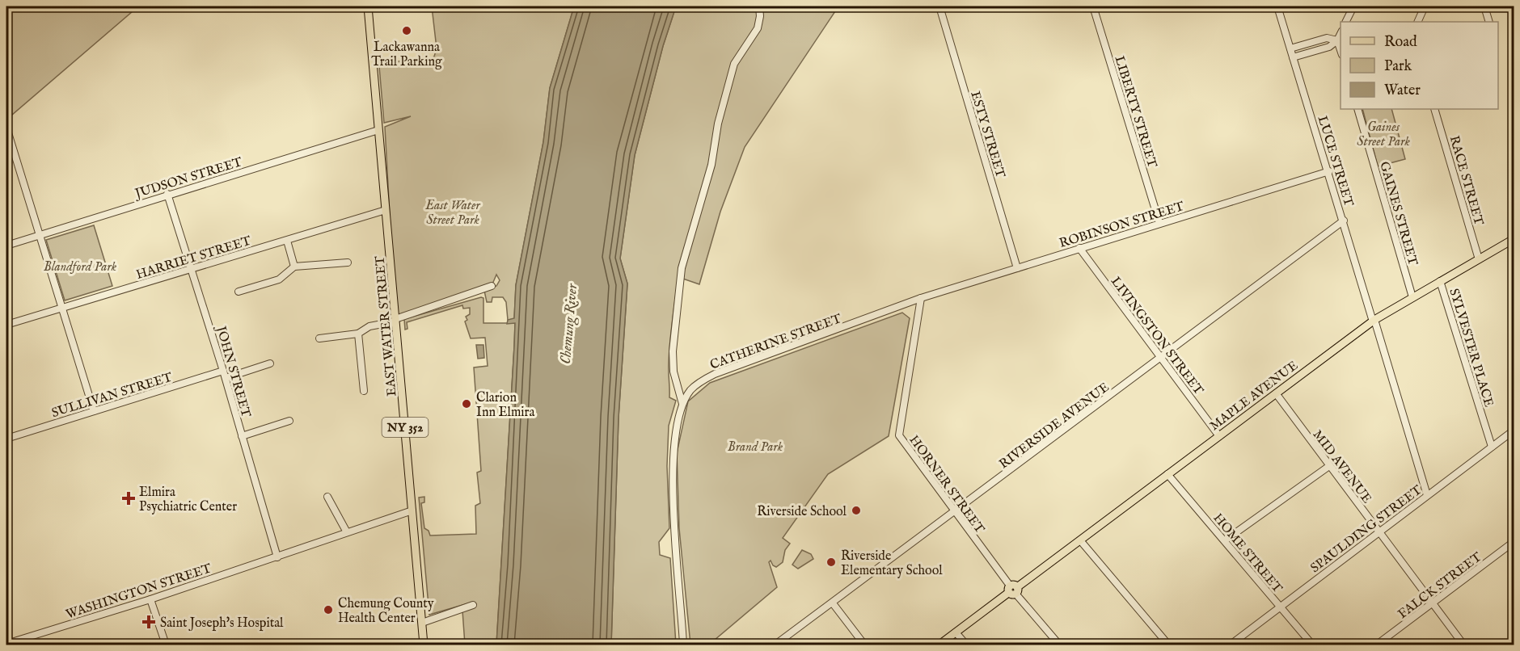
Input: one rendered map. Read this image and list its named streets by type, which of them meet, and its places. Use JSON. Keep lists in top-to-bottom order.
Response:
{
  "streets": {
    "main road": ["EAST WATER STREET", "MAPLE AVENUE", "NY 352"],
    "street": [
      "LIBERTY STREET",
      "ESTY STREET",
      "LUCE STREET",
      "JUDSON STREET",
      "RACE STREET",
      "GAINES STREET",
      "ROBINSON STREET",
      "HARRIET STREET",
      "LIVINGSTON STREET",
      "CATHERINE STREET",
      "SYLVESTER PLACE",
      "JOHN STREET",
      "SULLIVAN STREET",
      "RIVERSIDE AVENUE",
      "MID AVENUE",
      "HORNER STREET",
      "SPAULDING STREET",
      "HOME STREET",
      "FALCK STREET",
      "WASHINGTON STREET"
    ]
  },
  "crossings": [
    ["LIBERTY STREET", "ROBINSON STREET"],
    ["ESTY STREET", "ROBINSON STREET"],
    ["LUCE STREET", "ROBINSON STREET"],
    ["LUCE STREET", "MAPLE AVENUE"],
    ["LUCE STREET", "RIVERSIDE AVENUE"],
    ["LUCE STREET", "SPAULDING STREET"],
    ["JUDSON STREET", "EAST WATER STREET"],
    ["JUDSON STREET", "JOHN STREET"],
    ["RACE STREET", "MAPLE AVENUE"],
    ["GAINES STREET", "MAPLE AVENUE"],
    ["ROBINSON STREET", "LIVINGSTON STREET"],
    ["ROBINSON STREET", "CATHERINE STREET"],
    ["ROBINSON STREET", "HORNER STREET"],
    ["HARRIET STREET", "EAST WATER STREET"],
    ["HARRIET STREET", "JOHN STREET"],
    ["EAST WATER STREET", "WASHINGTON STREET"],
    ["LIVINGSTON STREET", "MAPLE AVENUE"],
    ["LIVINGSTON STREET", "RIVERSIDE AVENUE"],
    ["CATHERINE STREET", "HORNER STREET"],
    ["SYLVESTER PLACE", "MAPLE AVENUE"],
    ["SYLVESTER PLACE", "SPAULDING STREET"],
    ["JOHN STREET", "SULLIVAN STREET"],
    ["JOHN STREET", "WASHINGTON STREET"],
    ["MAPLE AVENUE", "MID AVENUE"],
    ["MAPLE AVENUE", "HORNER STREET"],
    ["MAPLE AVENUE", "HOME STREET"],
    ["RIVERSIDE AVENUE", "HORNER STREET"],
    ["MID AVENUE", "SPAULDING STREET"],
    ["MID AVENUE", "FALCK STREET"],
    ["SPAULDING STREET", "HOME STREET"]
  ],
  "water": ["Chemung River"],
  "parks": [
    "Gaines Street Park",
    "East Water Street Park",
    "Blandford Park",
    "Brand Park"
  ],
  "places": {
    "other": [
      "Lackawanna Trail Parking",
      "Clarion Inn Elmira",
      "Riverside School",
      "Riverside Elementary School",
      "Chemung County Health Center"
    ],
    "health": ["Elmira Psychiatric Center", "Saint Joseph's Hospital"]
  },
  "legend": ["Road", "Park", "Water"]
}
